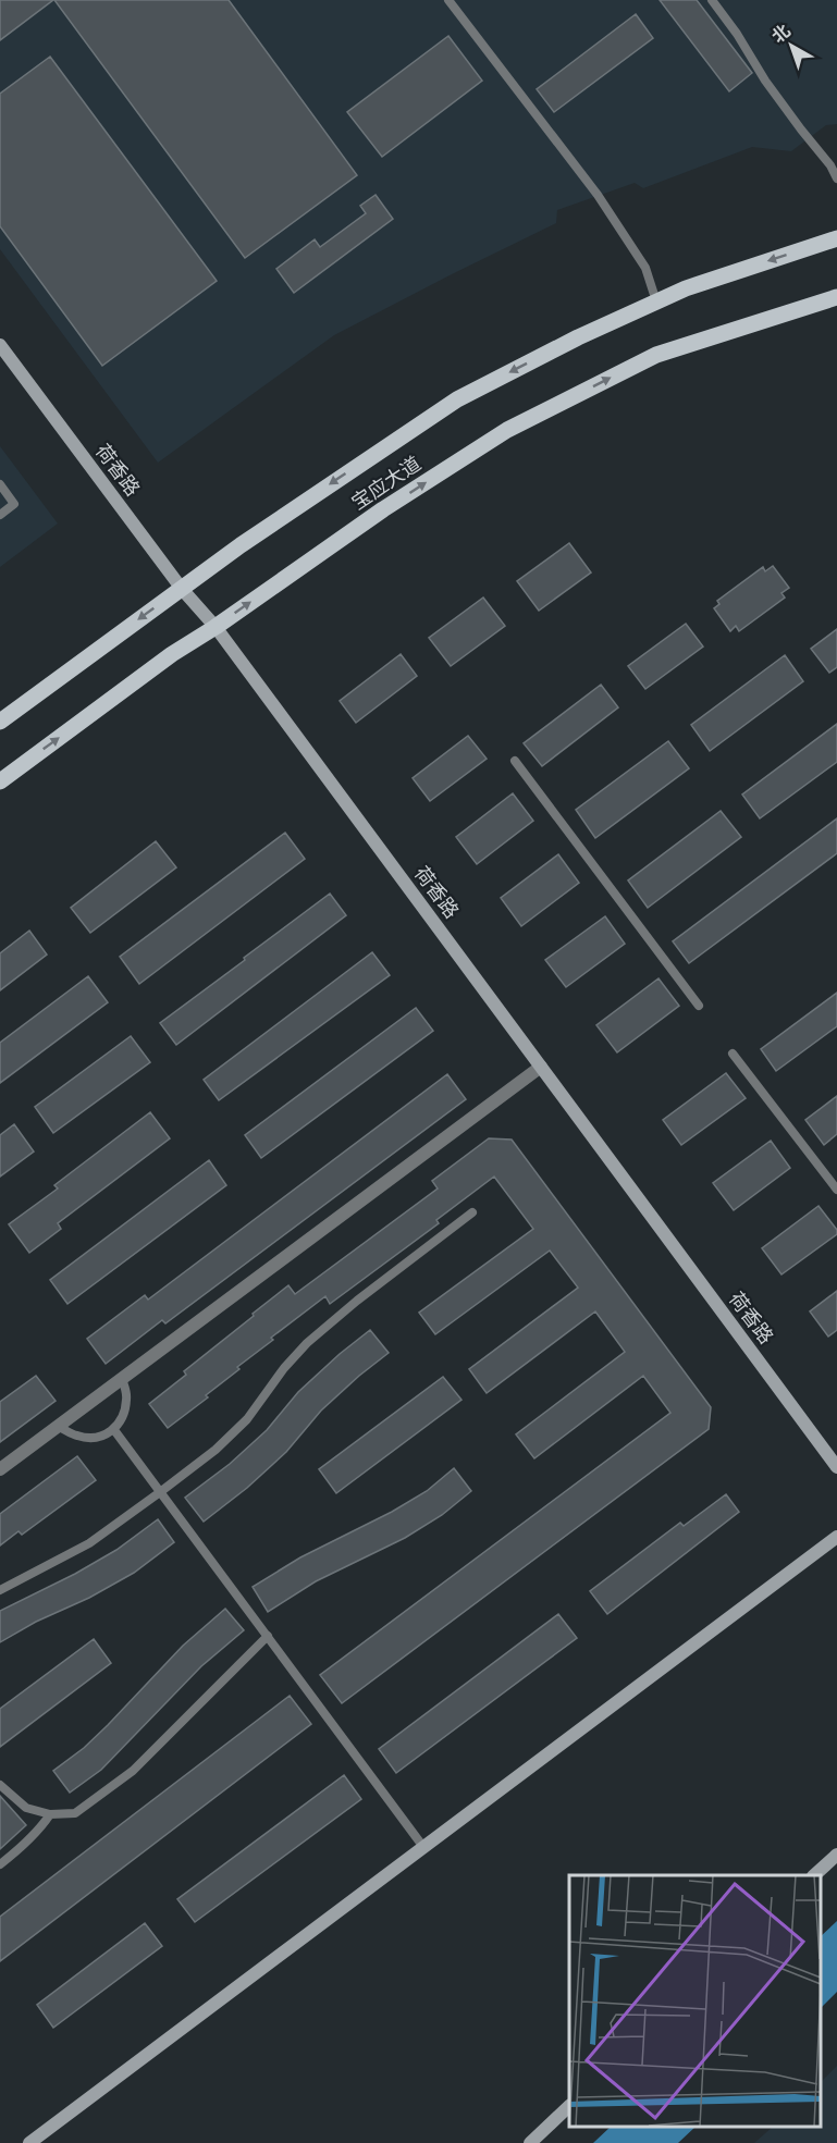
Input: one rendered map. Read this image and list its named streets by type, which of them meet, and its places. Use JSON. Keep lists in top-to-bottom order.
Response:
{
  "streets": {
    "main road": ["宝应大道"],
    "street": ["荷香路"]
  },
  "crossings": [
    ["荷香路", "宝应大道"]
  ],
  "north": "top left"
}
